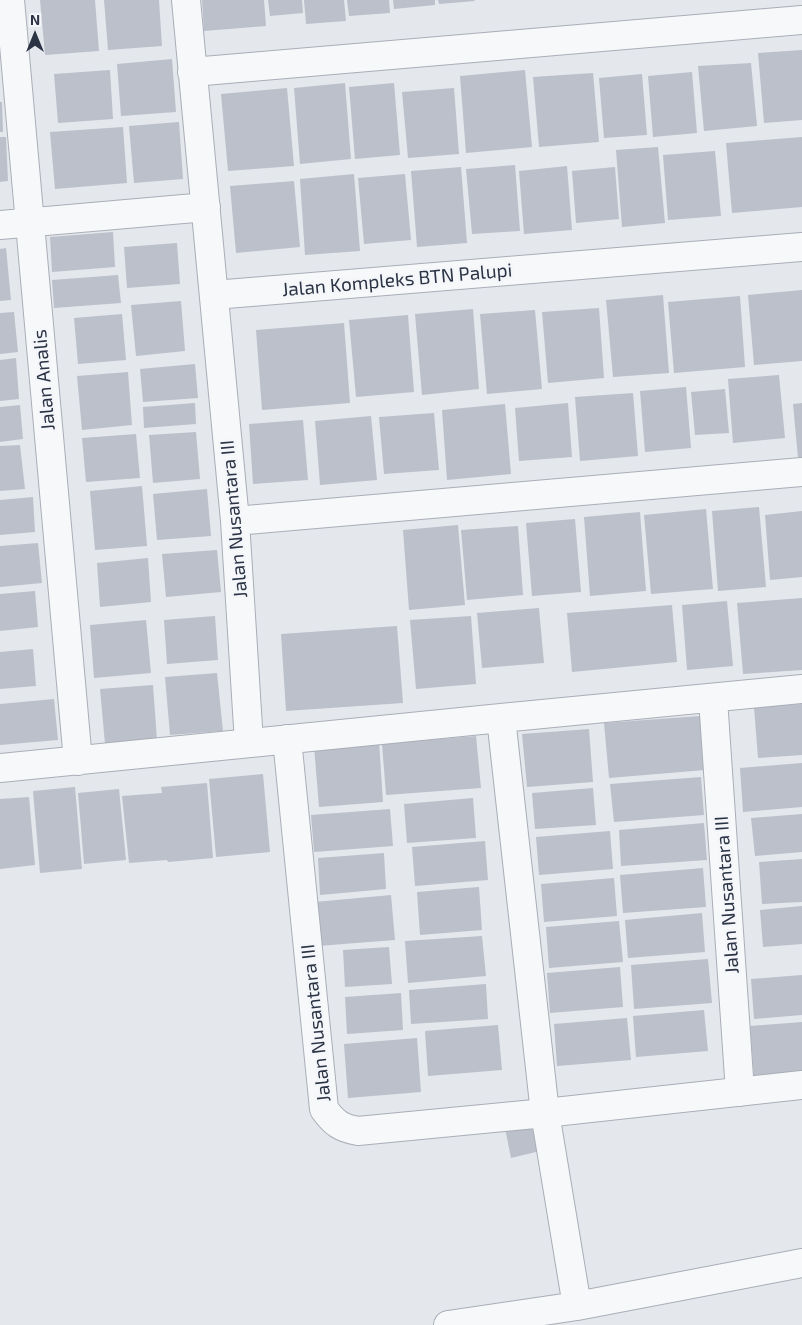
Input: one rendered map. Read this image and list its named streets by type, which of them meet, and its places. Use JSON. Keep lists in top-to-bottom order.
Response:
{
  "streets": {
    "street": ["Jalan Kompleks BTN Palupi", "Jalan Analis", "Jalan Nusantara III"]
  },
  "crossings": [
    ["Jalan Kompleks BTN Palupi", "Jalan Nusantara III"]
  ],
  "north": "top"
}
